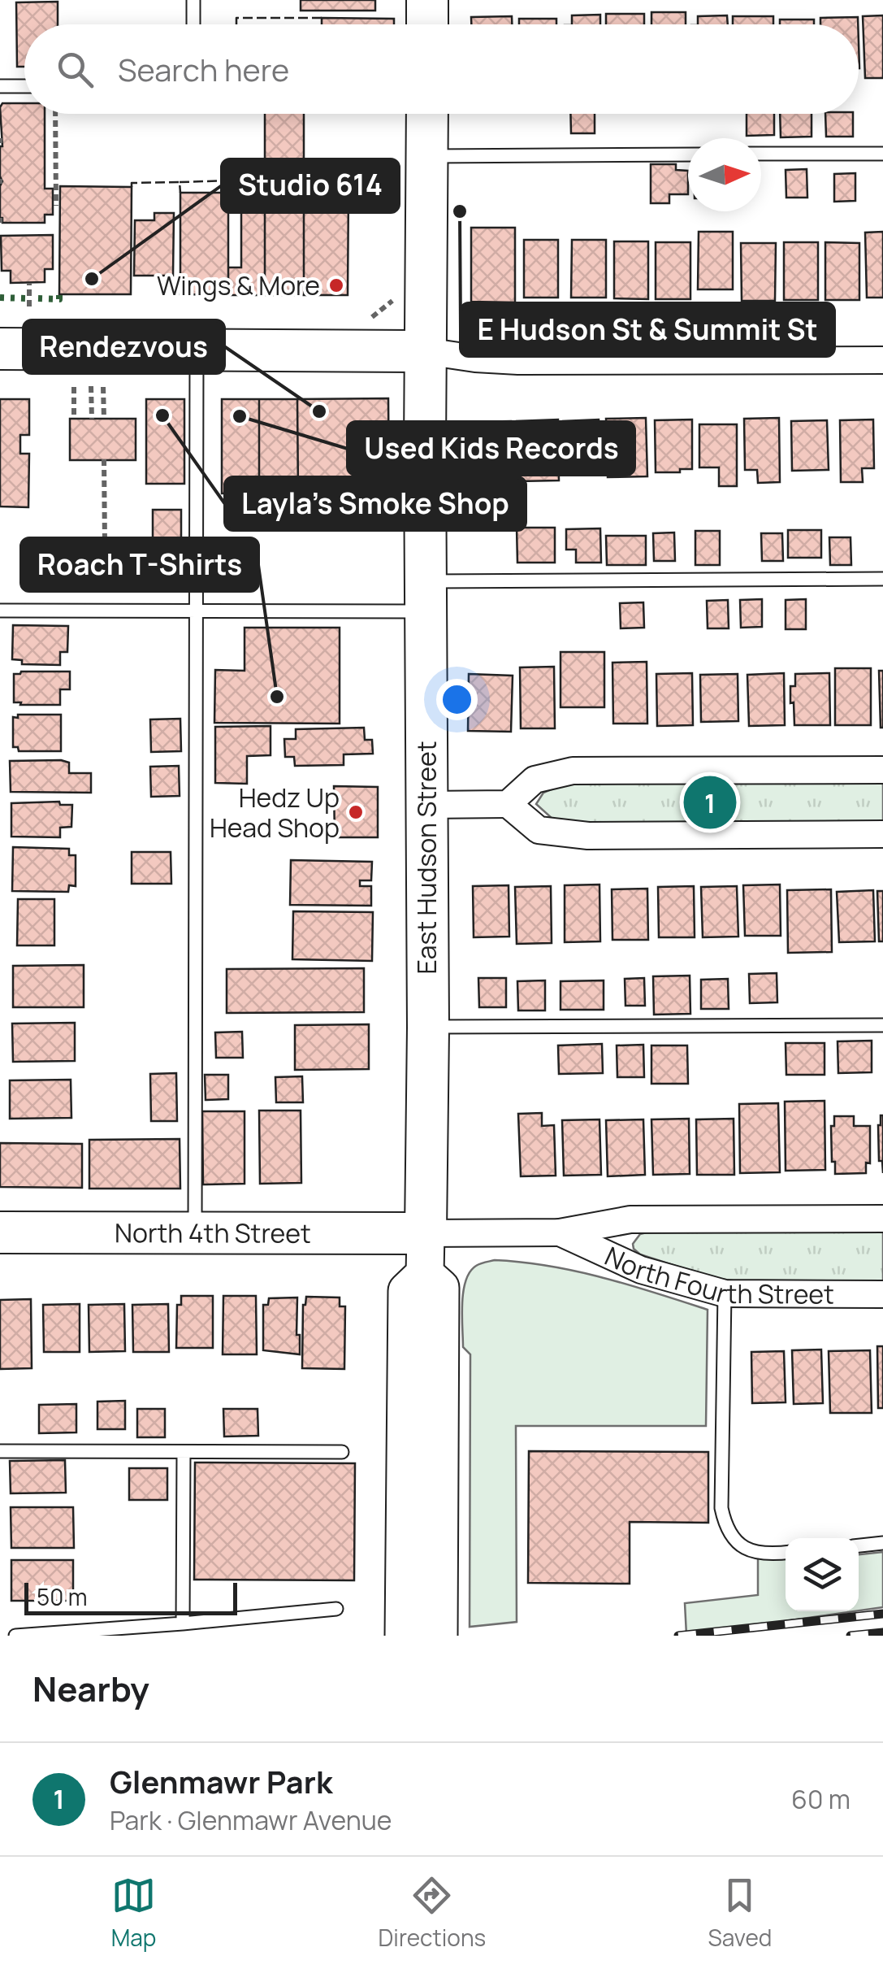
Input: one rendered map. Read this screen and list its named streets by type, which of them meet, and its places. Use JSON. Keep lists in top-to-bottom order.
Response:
{
  "streets": {
    "main road": ["East Hudson Street", "North 4th Street"],
    "street": ["North Fourth Street"]
  },
  "crossings": [
    ["East Hudson Street", "North 4th Street"],
    ["East Hudson Street", "North Fourth Street"],
    ["North 4th Street", "North Fourth Street"]
  ],
  "places": [
    "E Hudson St & Summit St",
    "Studio 614",
    "Wings & More",
    "Rendezvous",
    "Layla's Smoke Shop",
    "Used Kids Records",
    "Roach T-Shirts",
    "Hedz Up Head Shop"
  ],
  "scale_bar": "50 m",
  "north": "right",
  "page": {
    "search": "Search here",
    "pins": "1",
    "scale": "50 m",
    "heading": "Nearby",
    "list": [
      {
        "mark": "1",
        "name": "Glenmawr Park",
        "note": "Park · Glenmawr Avenue",
        "value": "60 m"
      }
    ],
    "nav": ["Map", "Directions", "Saved"]
  }
}
